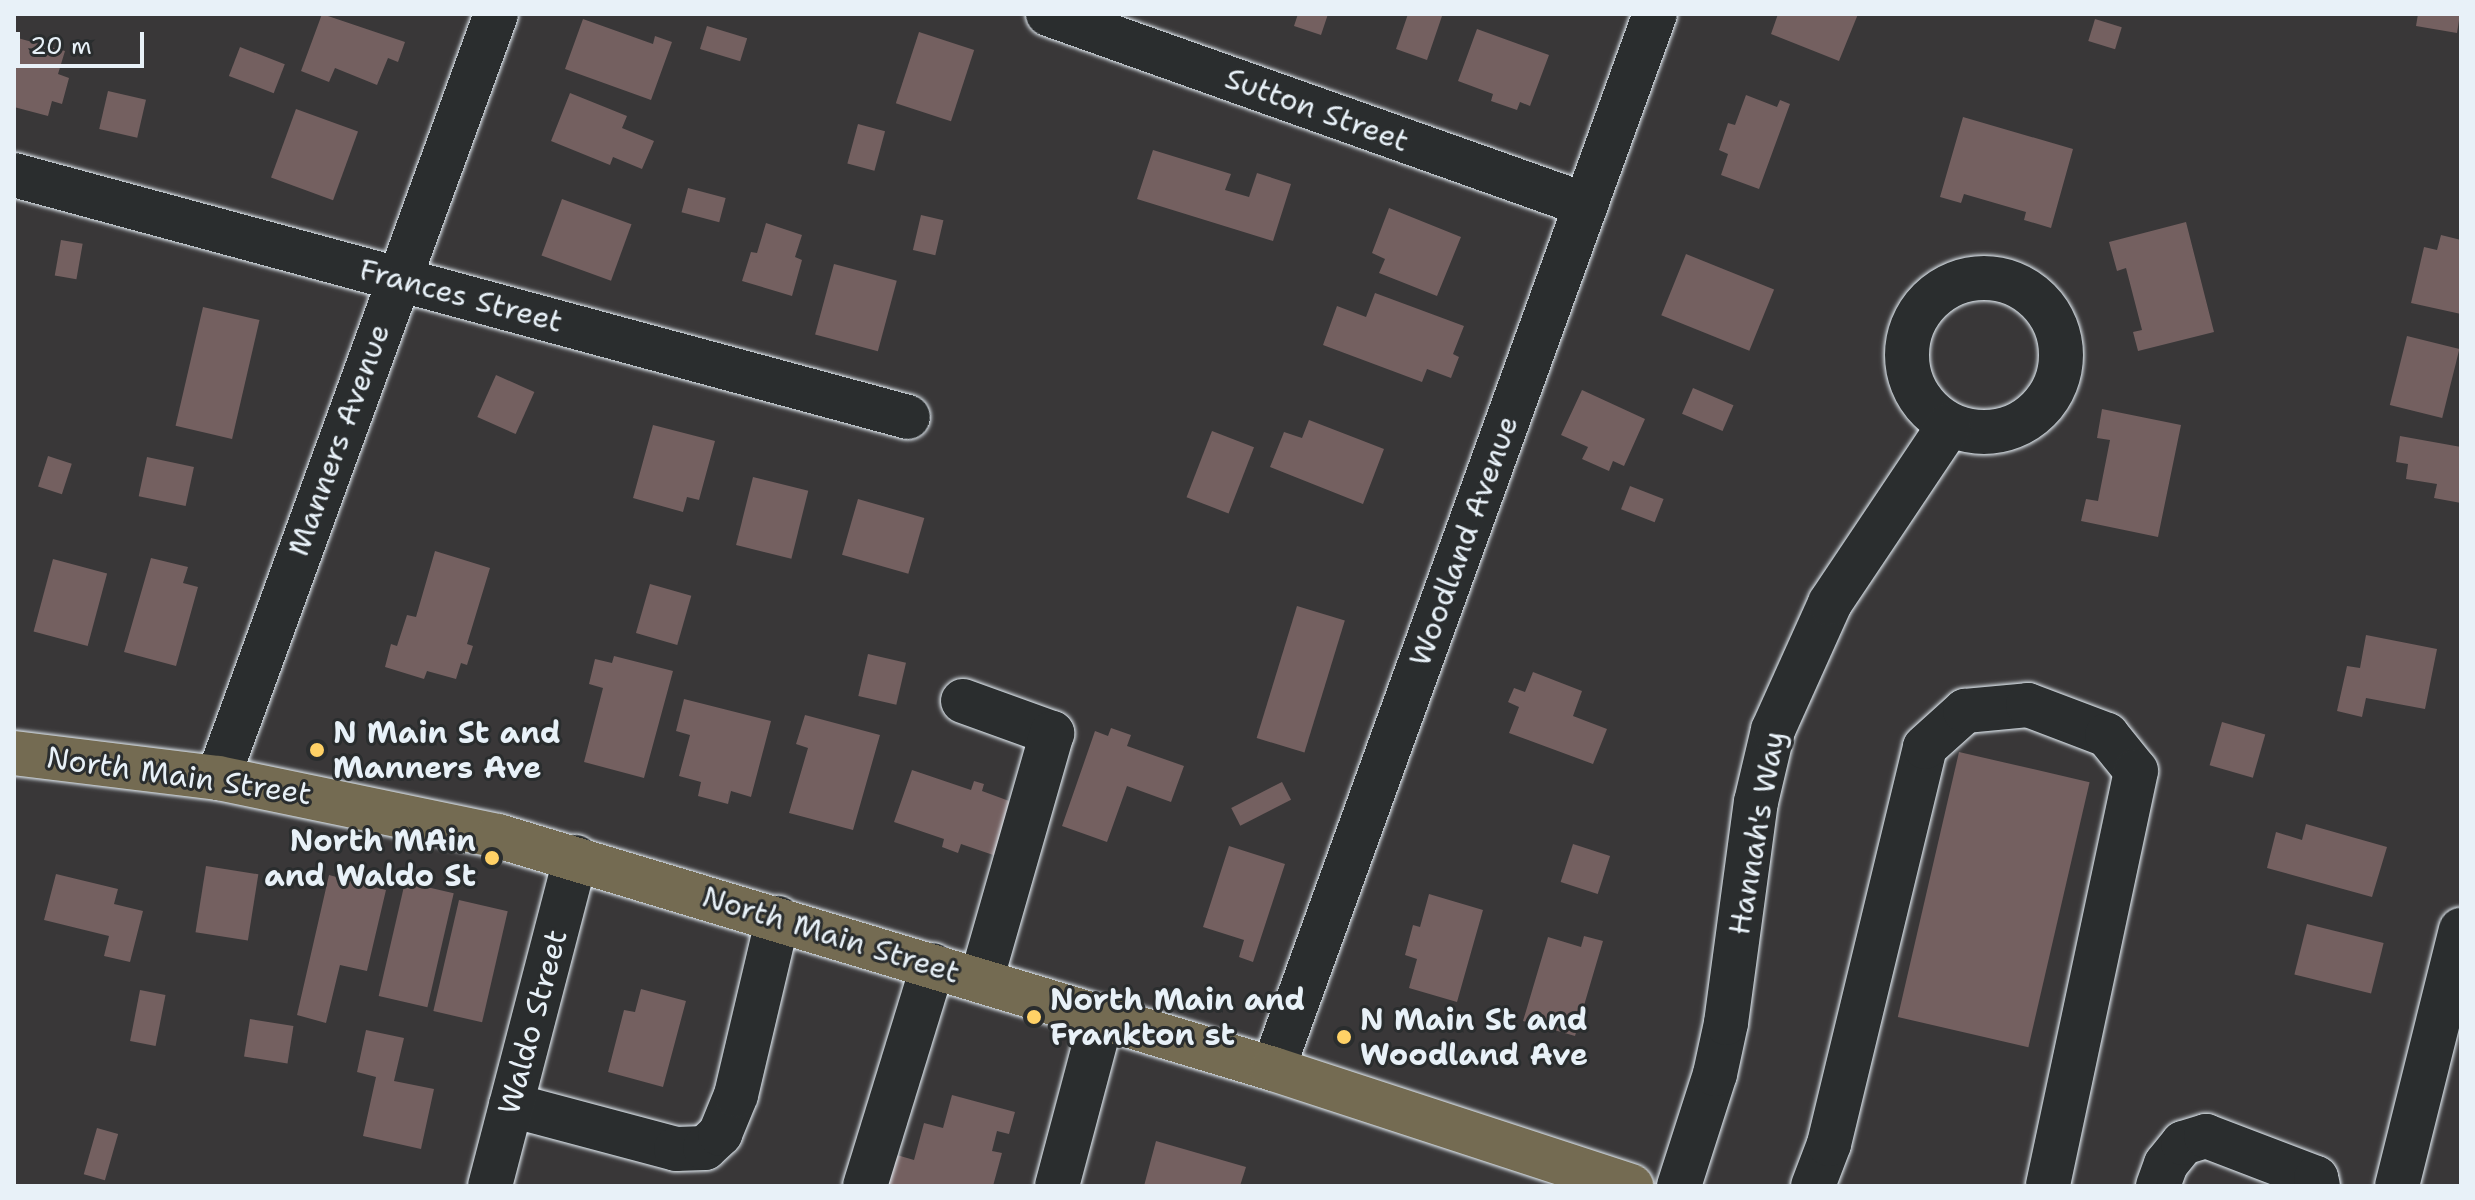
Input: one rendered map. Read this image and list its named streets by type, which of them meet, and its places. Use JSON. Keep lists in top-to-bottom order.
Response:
{
  "streets": {
    "main road": ["North Main Street"],
    "street": [
      "Sutton Street",
      "Frances Street",
      "Manners Avenue",
      "Woodland Avenue",
      "Hannah's Way",
      "Waldo Street"
    ]
  },
  "crossings": [
    ["Sutton Street", "Woodland Avenue"],
    ["Frances Street", "Manners Avenue"],
    ["Manners Avenue", "North Main Street"],
    ["Woodland Avenue", "North Main Street"],
    ["North Main Street", "Waldo Street"]
  ],
  "places": [
    "N Main St and Manners Ave",
    "North MAin and Waldo St",
    "North Main and Frankton st",
    "N Main St and Woodland Ave"
  ],
  "scale_bar": "20 m"
}
